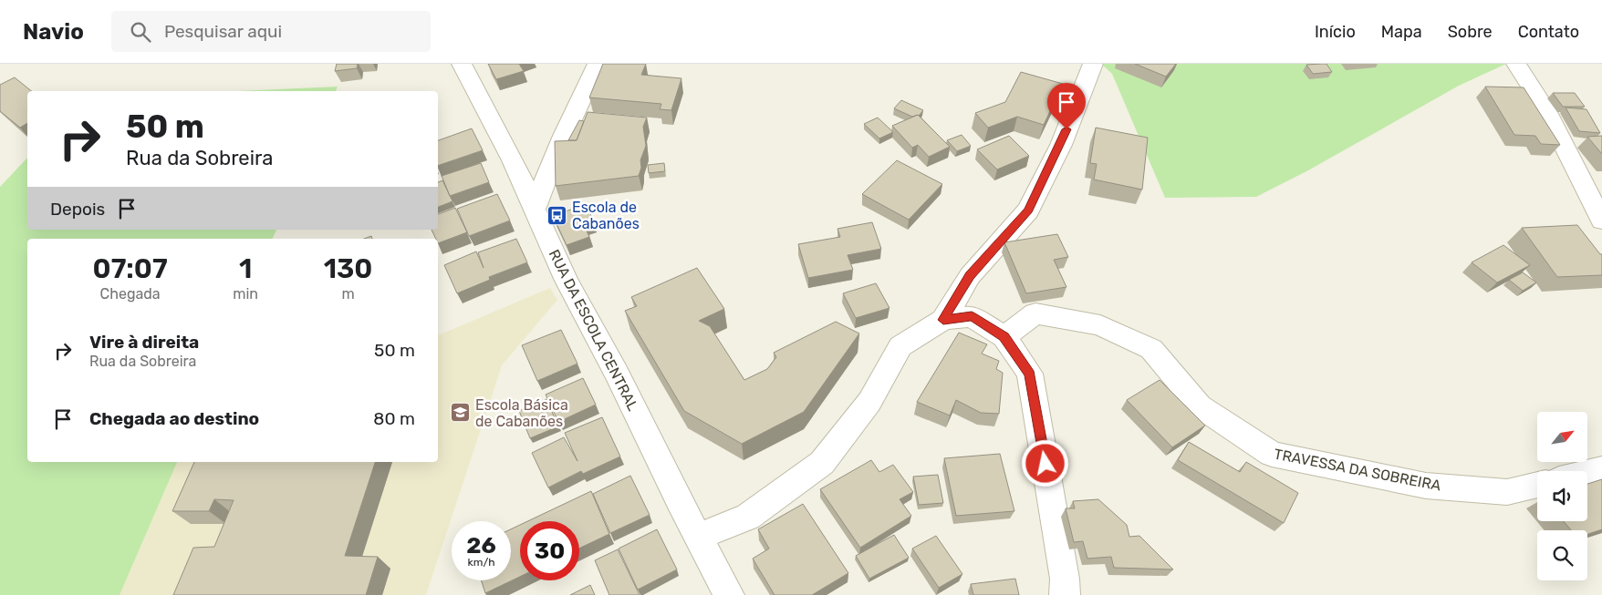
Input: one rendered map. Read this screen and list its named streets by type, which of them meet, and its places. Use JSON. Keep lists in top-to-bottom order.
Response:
{
  "streets": {
    "street": ["RUA DA ESCOLA CENTRAL", "TRAVESSA DA SOBREIRA"]
  },
  "places": {
    "bus stop": ["Escola de Cabanões"],
    "school or university": ["Escola Básica de Cabanões"]
  },
  "north": "top right",
  "page": {
    "header": "Navio",
    "search": "Pesquisar aqui",
    "nav": [
      "Início",
      "Mapa",
      "Sobre",
      "Contato"
    ],
    "turn": ["50 m", "Rua da Sobreira"],
    "then": "Depois",
    "eta": [
      "07:07",
      "Chegada",
      "1",
      "min",
      "130",
      "m"
    ],
    "list": [
      {
        "name": "Vire à direita",
        "note": "Rua da Sobreira",
        "value": "50 m"
      },
      {
        "name": "Chegada ao destino",
        "value": "80 m"
      }
    ],
    "speed": "26 km/h",
    "limit": "30"
  }
}
